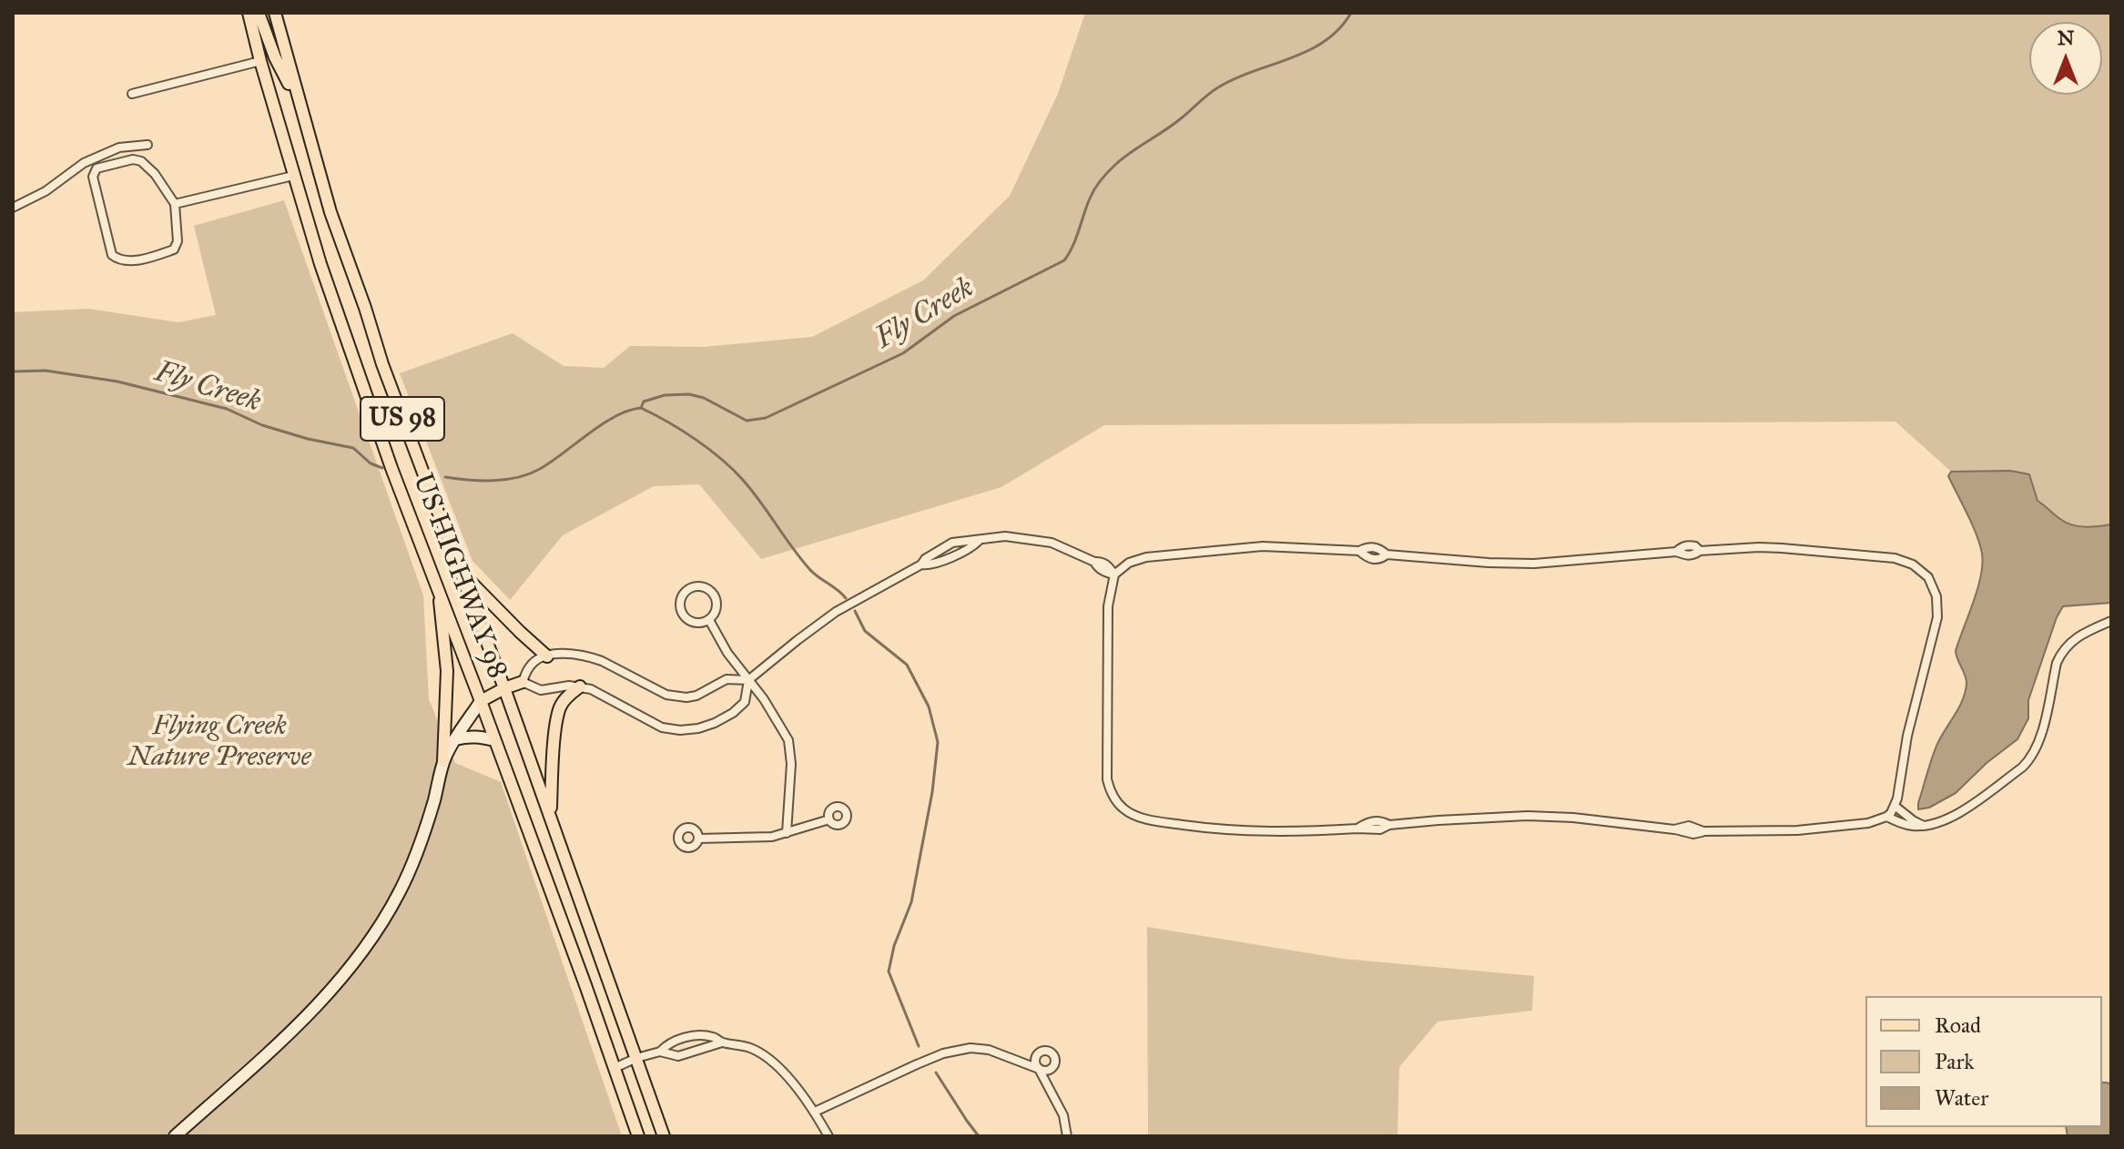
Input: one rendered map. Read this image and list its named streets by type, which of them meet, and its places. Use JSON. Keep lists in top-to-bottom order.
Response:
{
  "streets": {
    "main road": ["US 98", "US HIGHWAY 98"]
  },
  "crossings": [
    ["US 98", "US HIGHWAY 98"]
  ],
  "water": ["Fly Creek"],
  "parks": ["Flying Creek Nature Preserve"],
  "legend": ["Road", "Park", "Water"],
  "north": "top"
}
